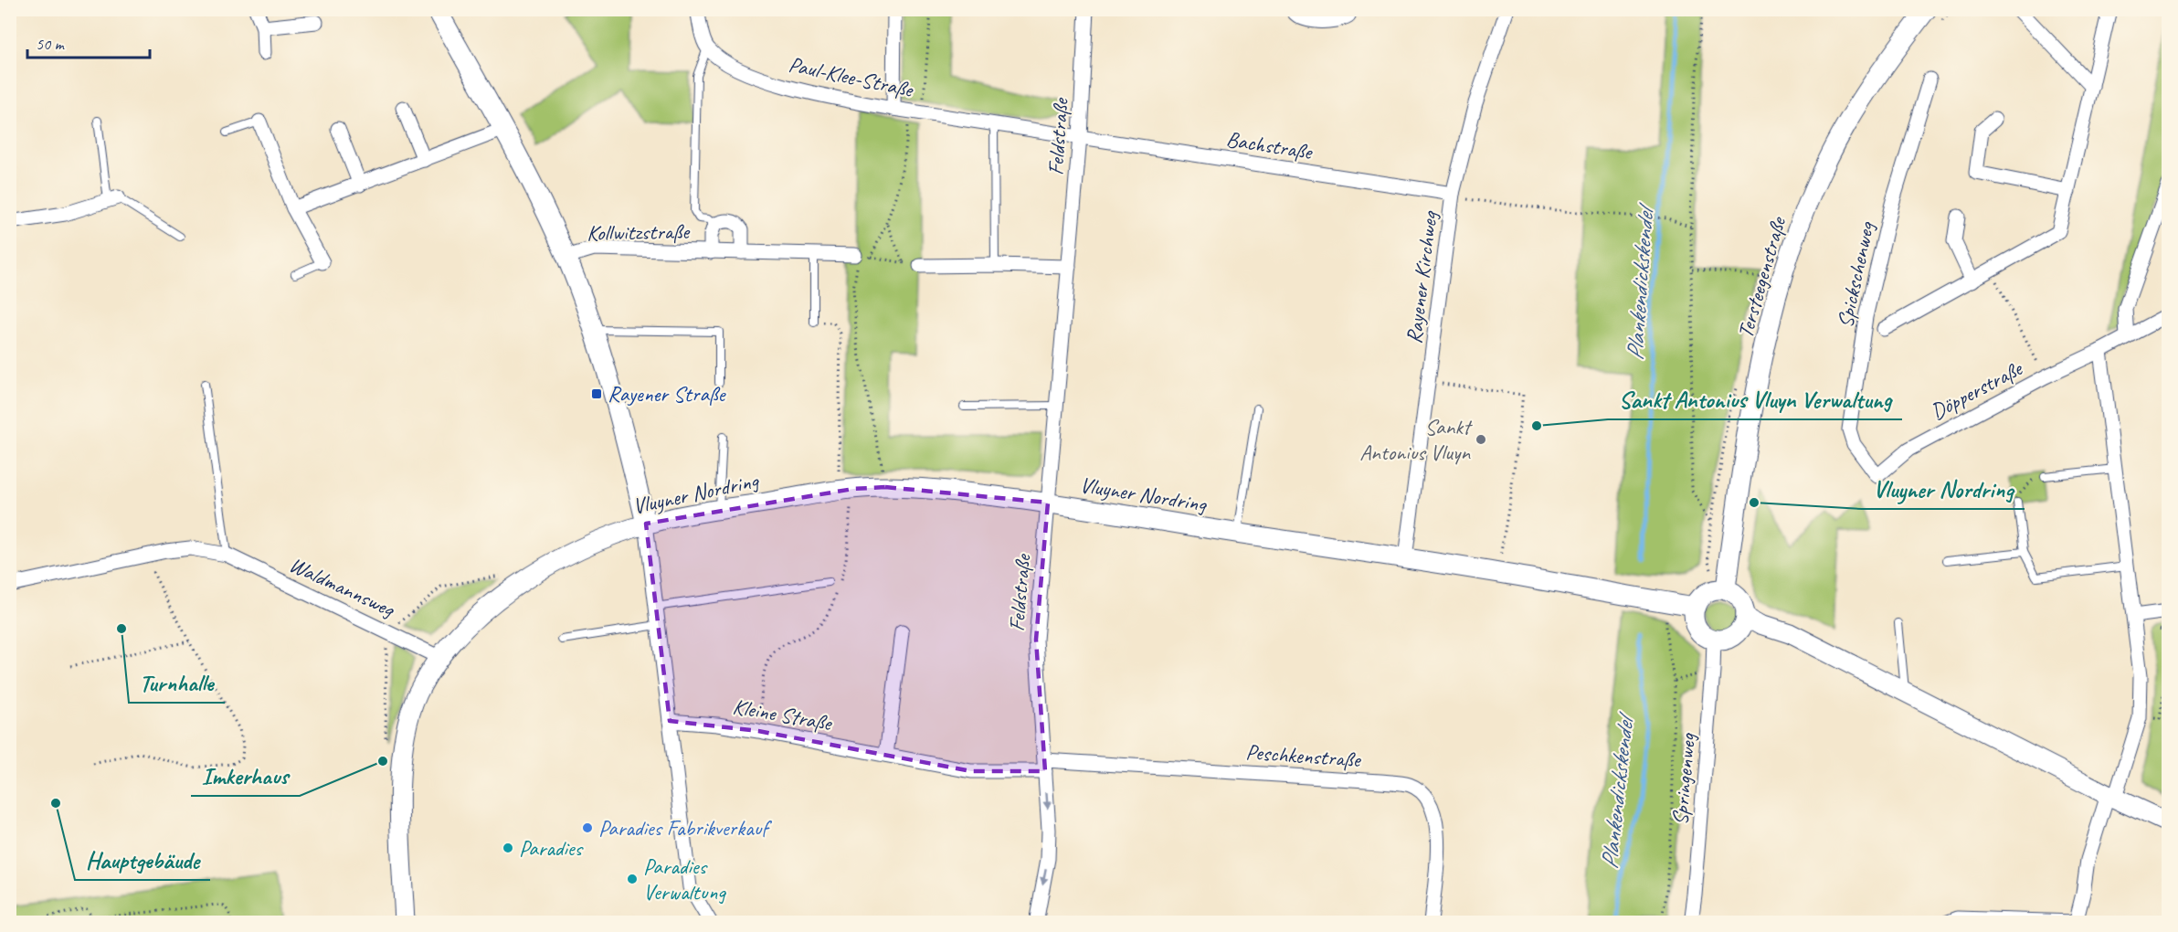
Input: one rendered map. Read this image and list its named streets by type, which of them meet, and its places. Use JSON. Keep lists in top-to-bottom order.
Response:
{
  "streets": {
    "street": [
      "Paul-Klee-Straße",
      "Feldstraße",
      "Bachstraße",
      "Kollwitzstraße",
      "Spickschenweg",
      "Rayener Kirchweg",
      "Tersteegenstraße",
      "Döpperstraße",
      "Vluyner Nordring",
      "Waldmannsweg",
      "Kleine Straße",
      "Peschkenstraße",
      "Springenweg"
    ]
  },
  "crossings": [
    ["Paul-Klee-Straße", "Feldstraße"],
    ["Paul-Klee-Straße", "Bachstraße"],
    ["Feldstraße", "Bachstraße"],
    ["Feldstraße", "Vluyner Nordring"],
    ["Feldstraße", "Kleine Straße"],
    ["Feldstraße", "Peschkenstraße"],
    ["Bachstraße", "Rayener Kirchweg"],
    ["Spickschenweg", "Döpperstraße"],
    ["Rayener Kirchweg", "Vluyner Nordring"],
    ["Tersteegenstraße", "Vluyner Nordring"],
    ["Tersteegenstraße", "Springenweg"],
    ["Vluyner Nordring", "Waldmannsweg"],
    ["Vluyner Nordring", "Springenweg"],
    ["Kleine Straße", "Peschkenstraße"]
  ],
  "water": ["Plankendickskendel"],
  "places": {
    "transit": ["Rayener Straße"],
    "other": [
      "Sankt Antonius Vluyn Verwaltung",
      "Sankt Antonius Vluyn",
      "Vluyner Nordring",
      "Turnhalle",
      "Imkerhaus",
      "Hauptgebäude",
      "Paradies Fabrikverkauf",
      "Paradies",
      "Paradies Verwaltung"
    ]
  },
  "scale_bar": "50 m"
}
